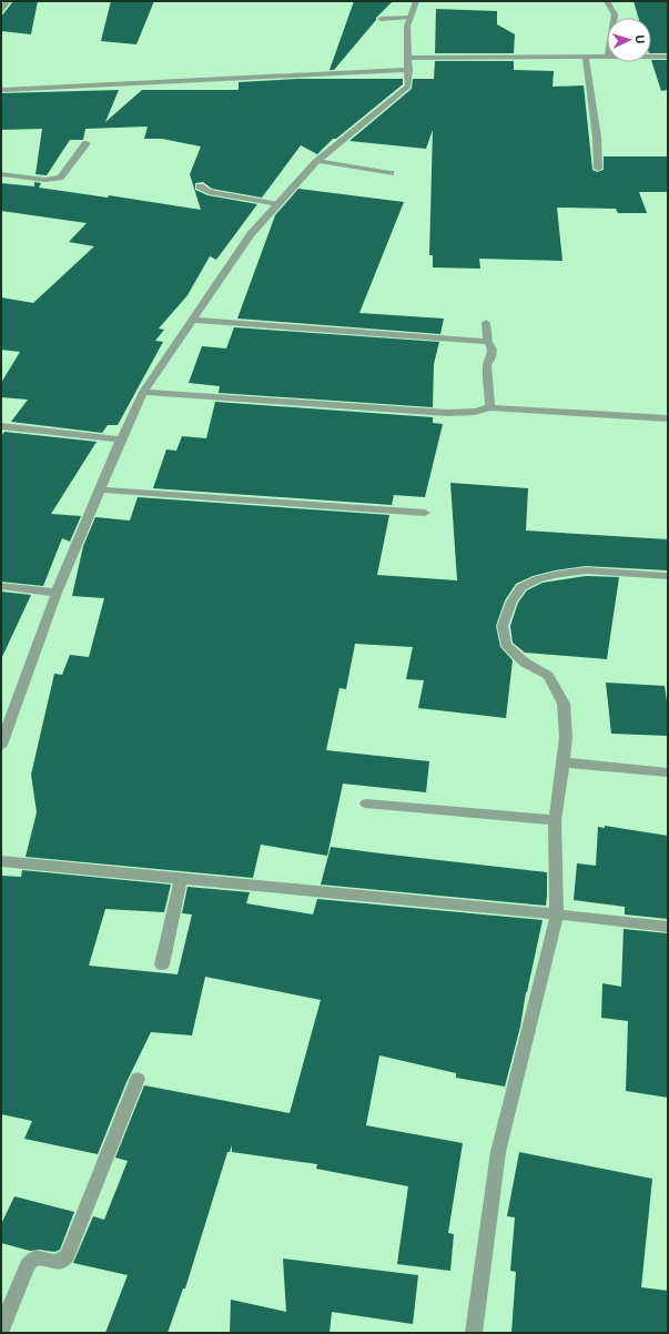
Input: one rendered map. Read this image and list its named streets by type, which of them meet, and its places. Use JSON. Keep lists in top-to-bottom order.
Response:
{
  "north": "right"
}
